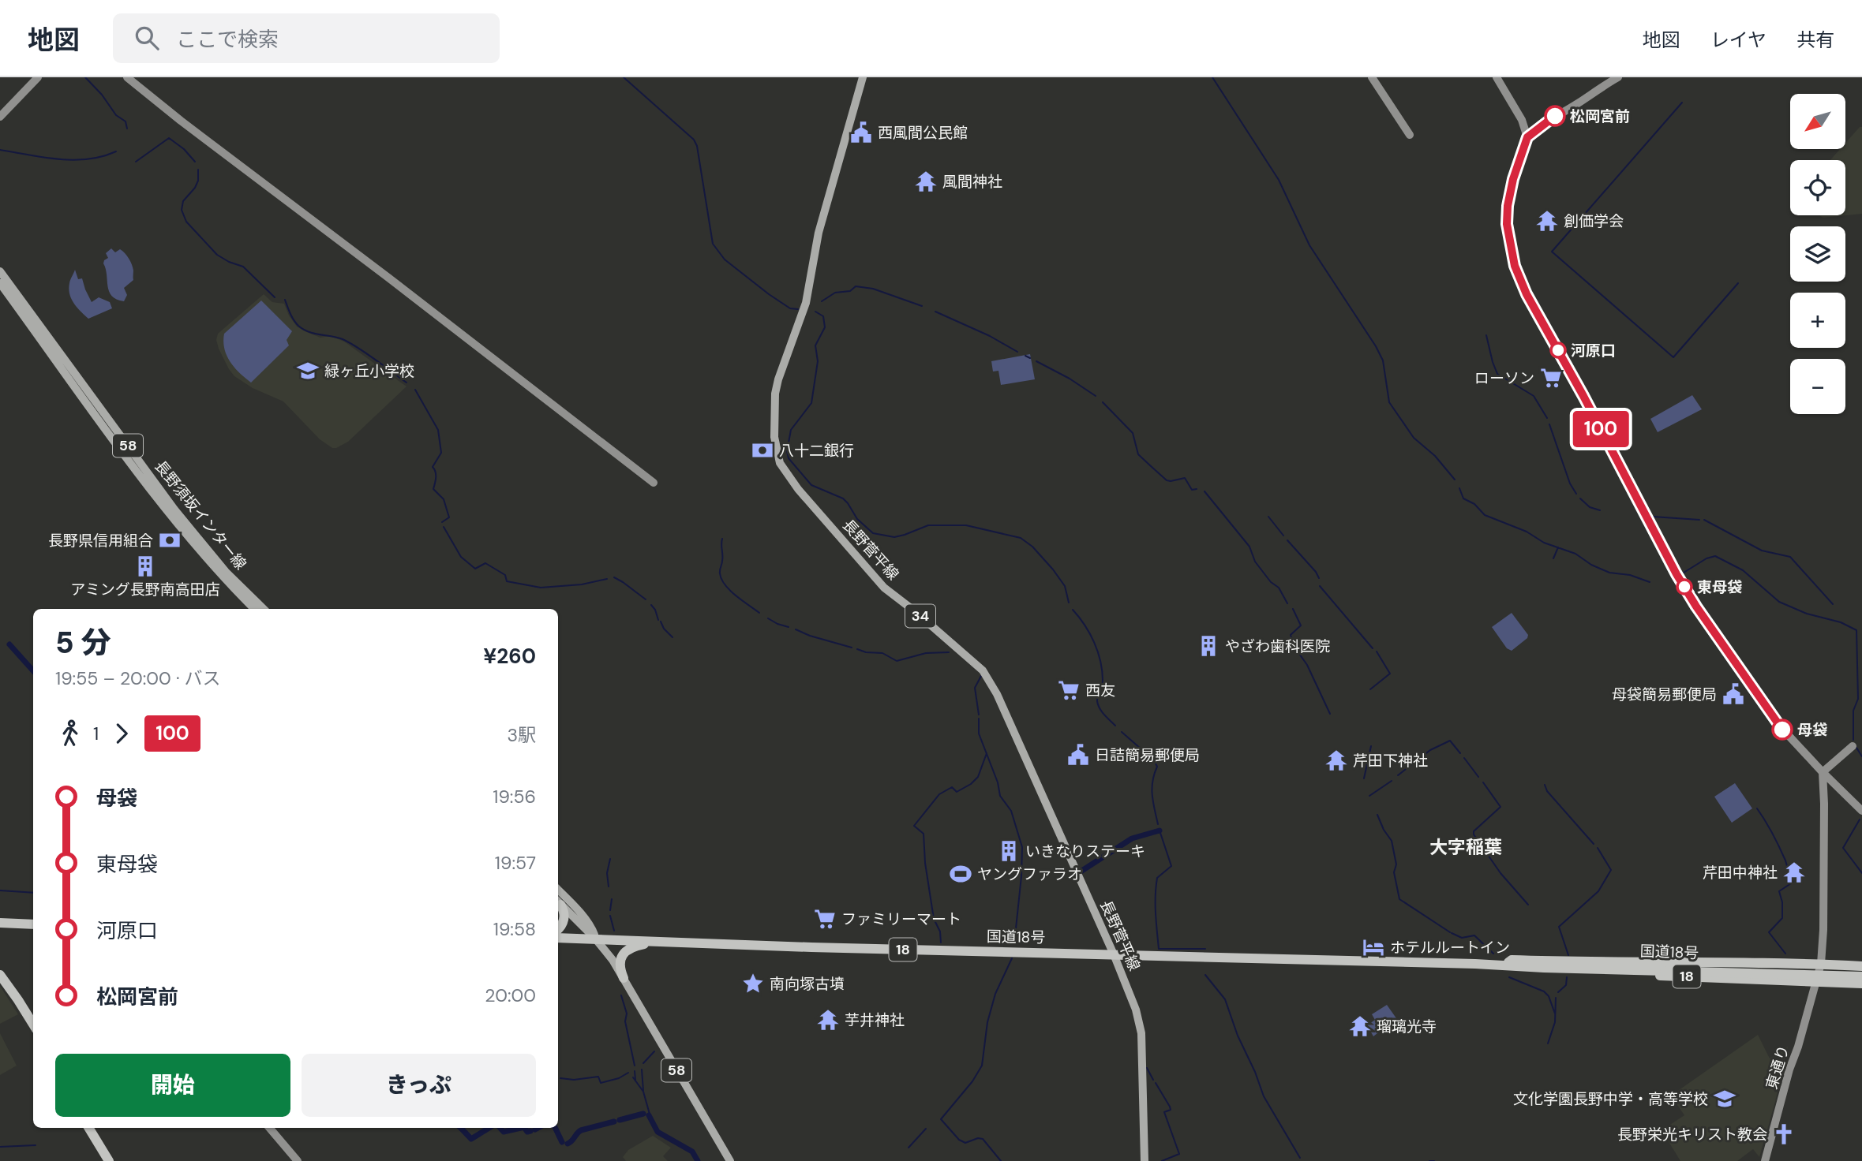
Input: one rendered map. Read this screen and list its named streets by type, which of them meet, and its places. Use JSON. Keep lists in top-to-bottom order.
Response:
{
  "streets": {
    "highway": ["国道18号", "18"],
    "main road": [
      "58",
      "長野須坂インター線",
      "長野菅平線",
      "34"
    ],
    "street": ["東通り"]
  },
  "crossings": [
    ["58", "国道18号"],
    ["長野菅平線", "国道18号"],
    ["国道18号", "18"],
    ["18", "東通り"]
  ],
  "districts": ["大字稲葉"],
  "places": {
    "other": [
      "松岡宮前",
      "河原口",
      "東母袋",
      "母袋"
    ],
    "public building": ["西風間公民館", "母袋簡易郵便局", "日詰簡易郵便局"],
    "temple": [
      "風間神社",
      "創価学会",
      "芹田下神社",
      "芹田中神社",
      "芋井神社",
      "瑠璃光寺"
    ],
    "school or university": ["緑ヶ丘小学校", "文化学園長野中学・高等学校"],
    "supermarket": ["ローソン", "西友", "ファミリーマート"],
    "bank": ["八十二銀行", "長野県信用組合"],
    "building": ["アミング長野南高田店", "やざわ歯科医院", "いきなりステーキ"],
    "sports": ["ヤングファラオ"],
    "hotel": ["ホテルルートイン"],
    "place": ["南向塚古墳"],
    "church": ["長野栄光キリスト教会"]
  },
  "lines": ["bus line 100"],
  "north": "bottom left",
  "page": {
    "header": "地図",
    "search": "ここで検索",
    "nav": ["地図", "レイヤ", "共有"],
    "on_map": "100",
    "map_buttons": ["+", "−"],
    "heading": ["5 分", "19:55 – 20:00 · バス", "¥260"],
    "legs": ["1", "100", "3駅"],
    "list": [
      {
        "name": "母袋",
        "value": "19:56"
      },
      {
        "name": "東母袋",
        "value": "19:57"
      },
      {
        "name": "河原口",
        "value": "19:58"
      },
      {
        "name": "松岡宮前",
        "value": "20:00"
      }
    ],
    "buttons": ["開始", "きっぷ"]
  }
}
